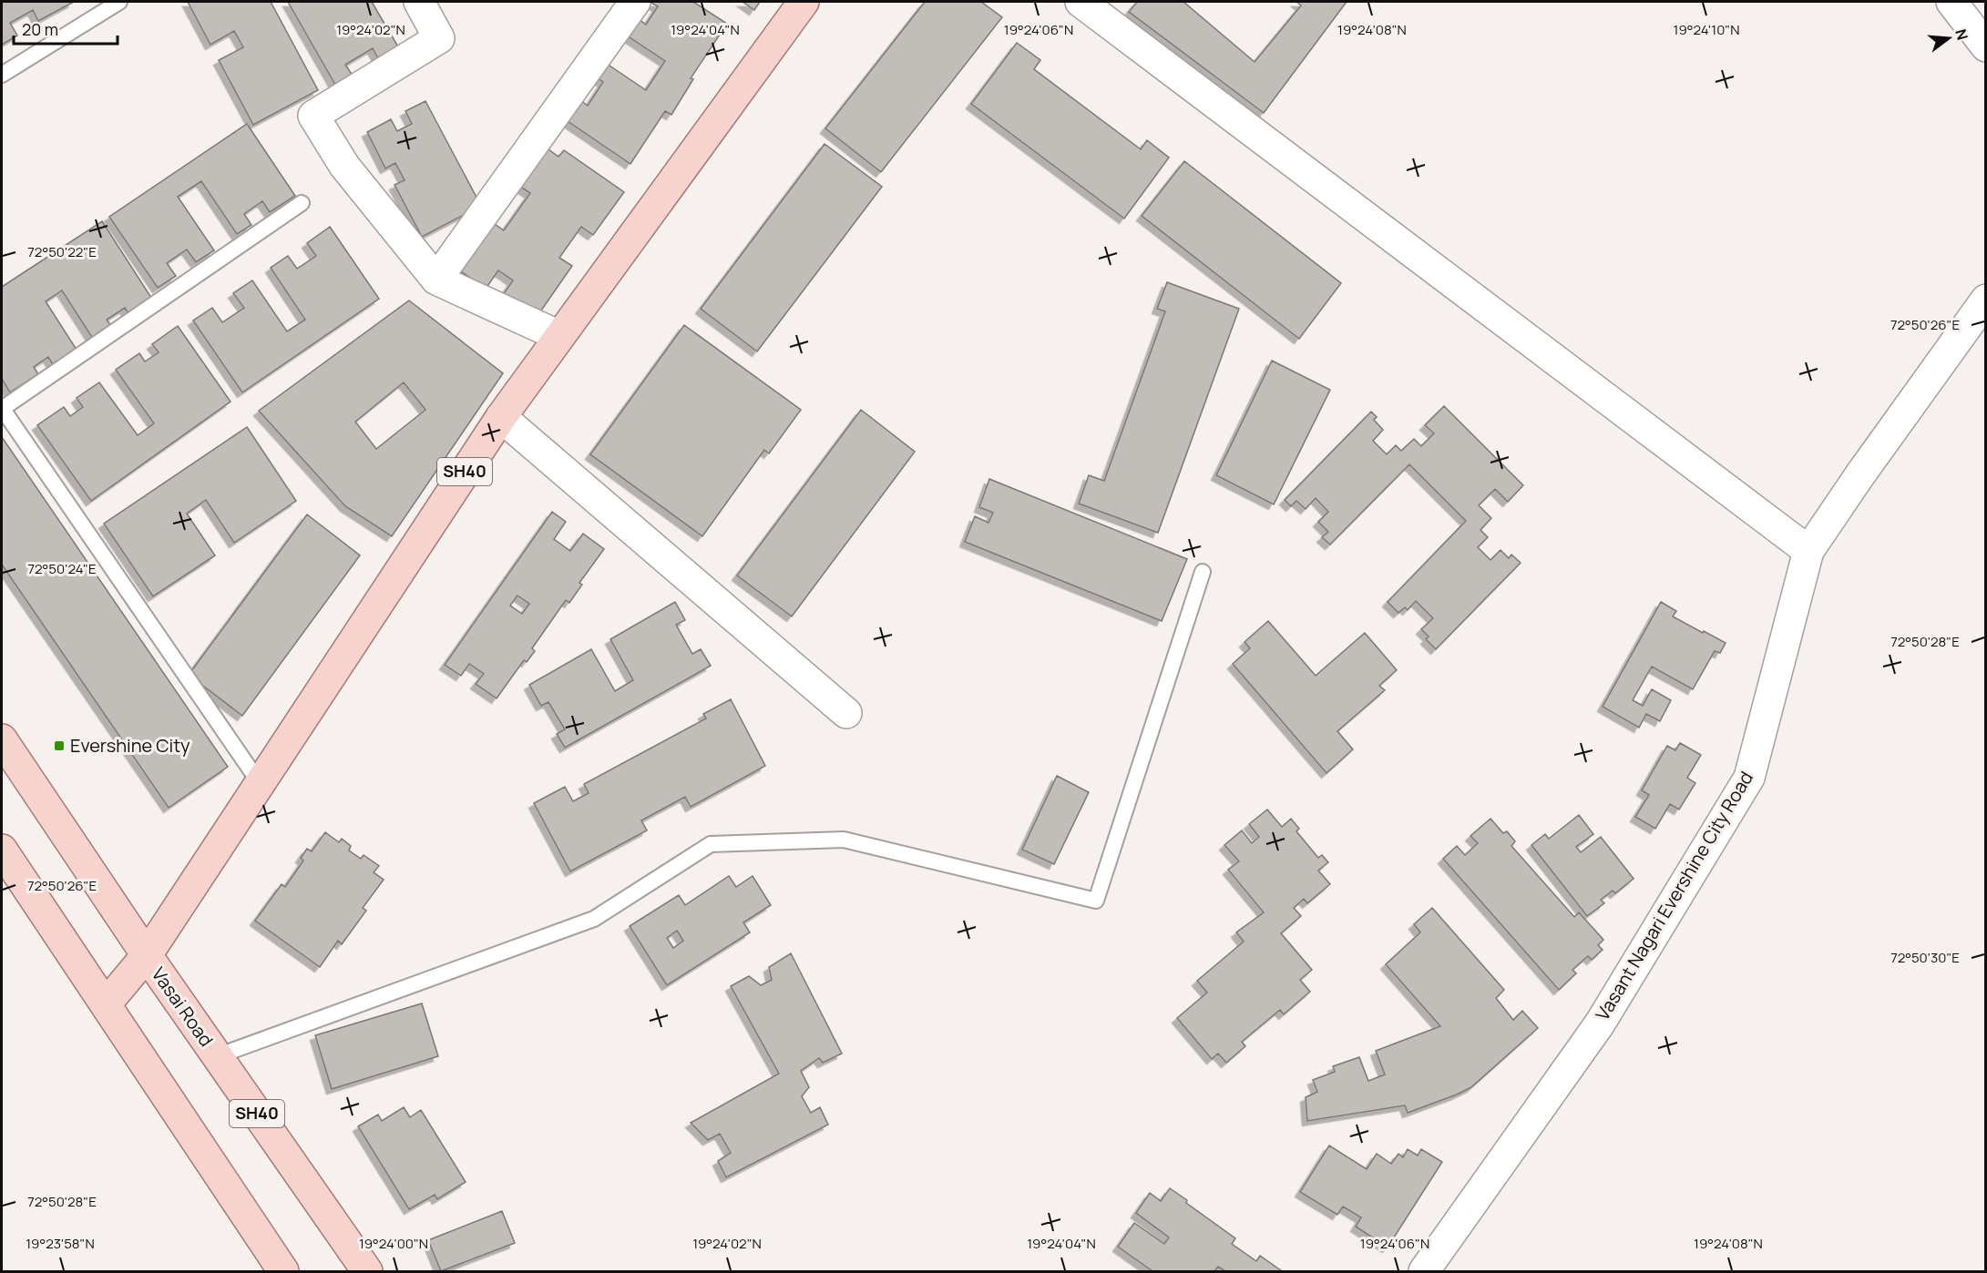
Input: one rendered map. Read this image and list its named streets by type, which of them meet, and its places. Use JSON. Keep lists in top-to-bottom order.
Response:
{
  "streets": {
    "main road": ["SH40", "Vasai Road"],
    "street": ["Vasant Nagari Evershine City Road"]
  },
  "crossings": [
    ["SH40", "Vasai Road"]
  ],
  "places": {
    "transit": ["Evershine City"]
  },
  "scale_bar": "20 m",
  "north": "right",
  "coordinates": [
    "19°24'02\"N",
    "19°24'04\"N",
    "19°24'06\"N",
    "19°24'08\"N",
    "19°24'10\"N",
    "72°50'22\"E",
    "72°50'26\"E",
    "72°50'24\"E",
    "72°50'28\"E",
    "72°50'30\"E",
    "19°23'58\"N",
    "19°24'00\"N"
  ]
}
